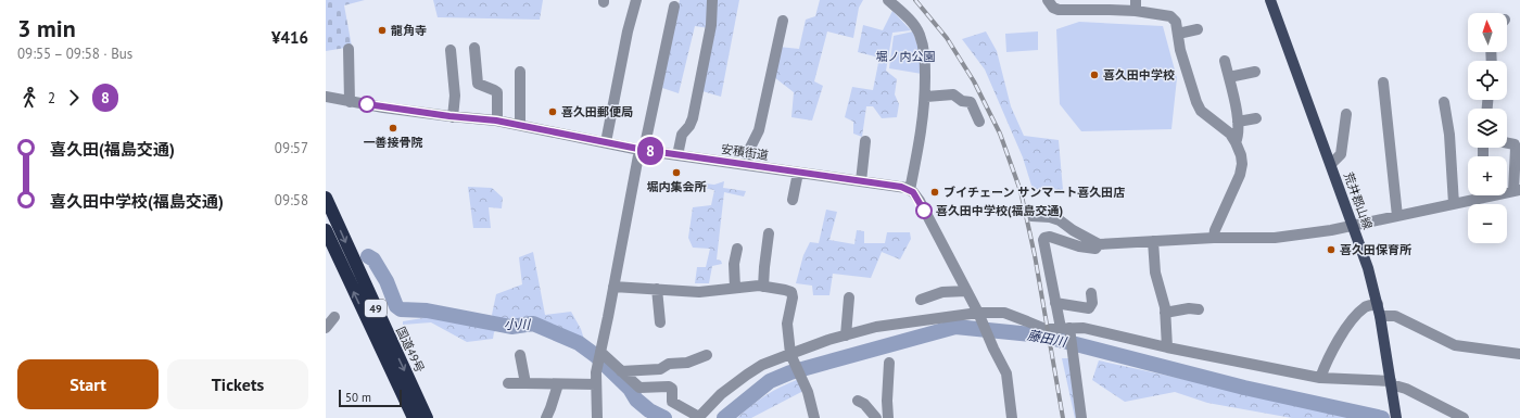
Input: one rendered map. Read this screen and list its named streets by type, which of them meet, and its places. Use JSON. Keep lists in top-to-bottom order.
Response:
{
  "streets": {
    "highway": ["49", "国道49号"],
    "main road": ["荒井郡山線"],
    "street": ["安積街道"]
  },
  "water": ["小川", "藤田川"],
  "parks": ["堀ノ内公園"],
  "places": [
    "龍角寺",
    "喜久田中学校",
    "喜久田郵便局",
    "一善接骨院",
    "堀内集会所",
    "ブイチェーン サンマート喜久田店",
    "喜久田中学校(福島交通)",
    "喜久田保育所"
  ],
  "lines": ["bus line 8"],
  "scale_bar": "50 m",
  "north": "top",
  "page": {
    "heading": ["3 min", "09:55 – 09:58 · Bus", "¥416"],
    "on_map": "8",
    "map_buttons": ["+", "−"],
    "legs": ["2", "8"],
    "list": [
      {
        "name": "喜久田(福島交通)",
        "value": "09:57"
      },
      {
        "name": "喜久田中学校(福島交通)",
        "value": "09:58"
      }
    ],
    "buttons": ["Start", "Tickets"],
    "scale": "50 m"
  }
}
